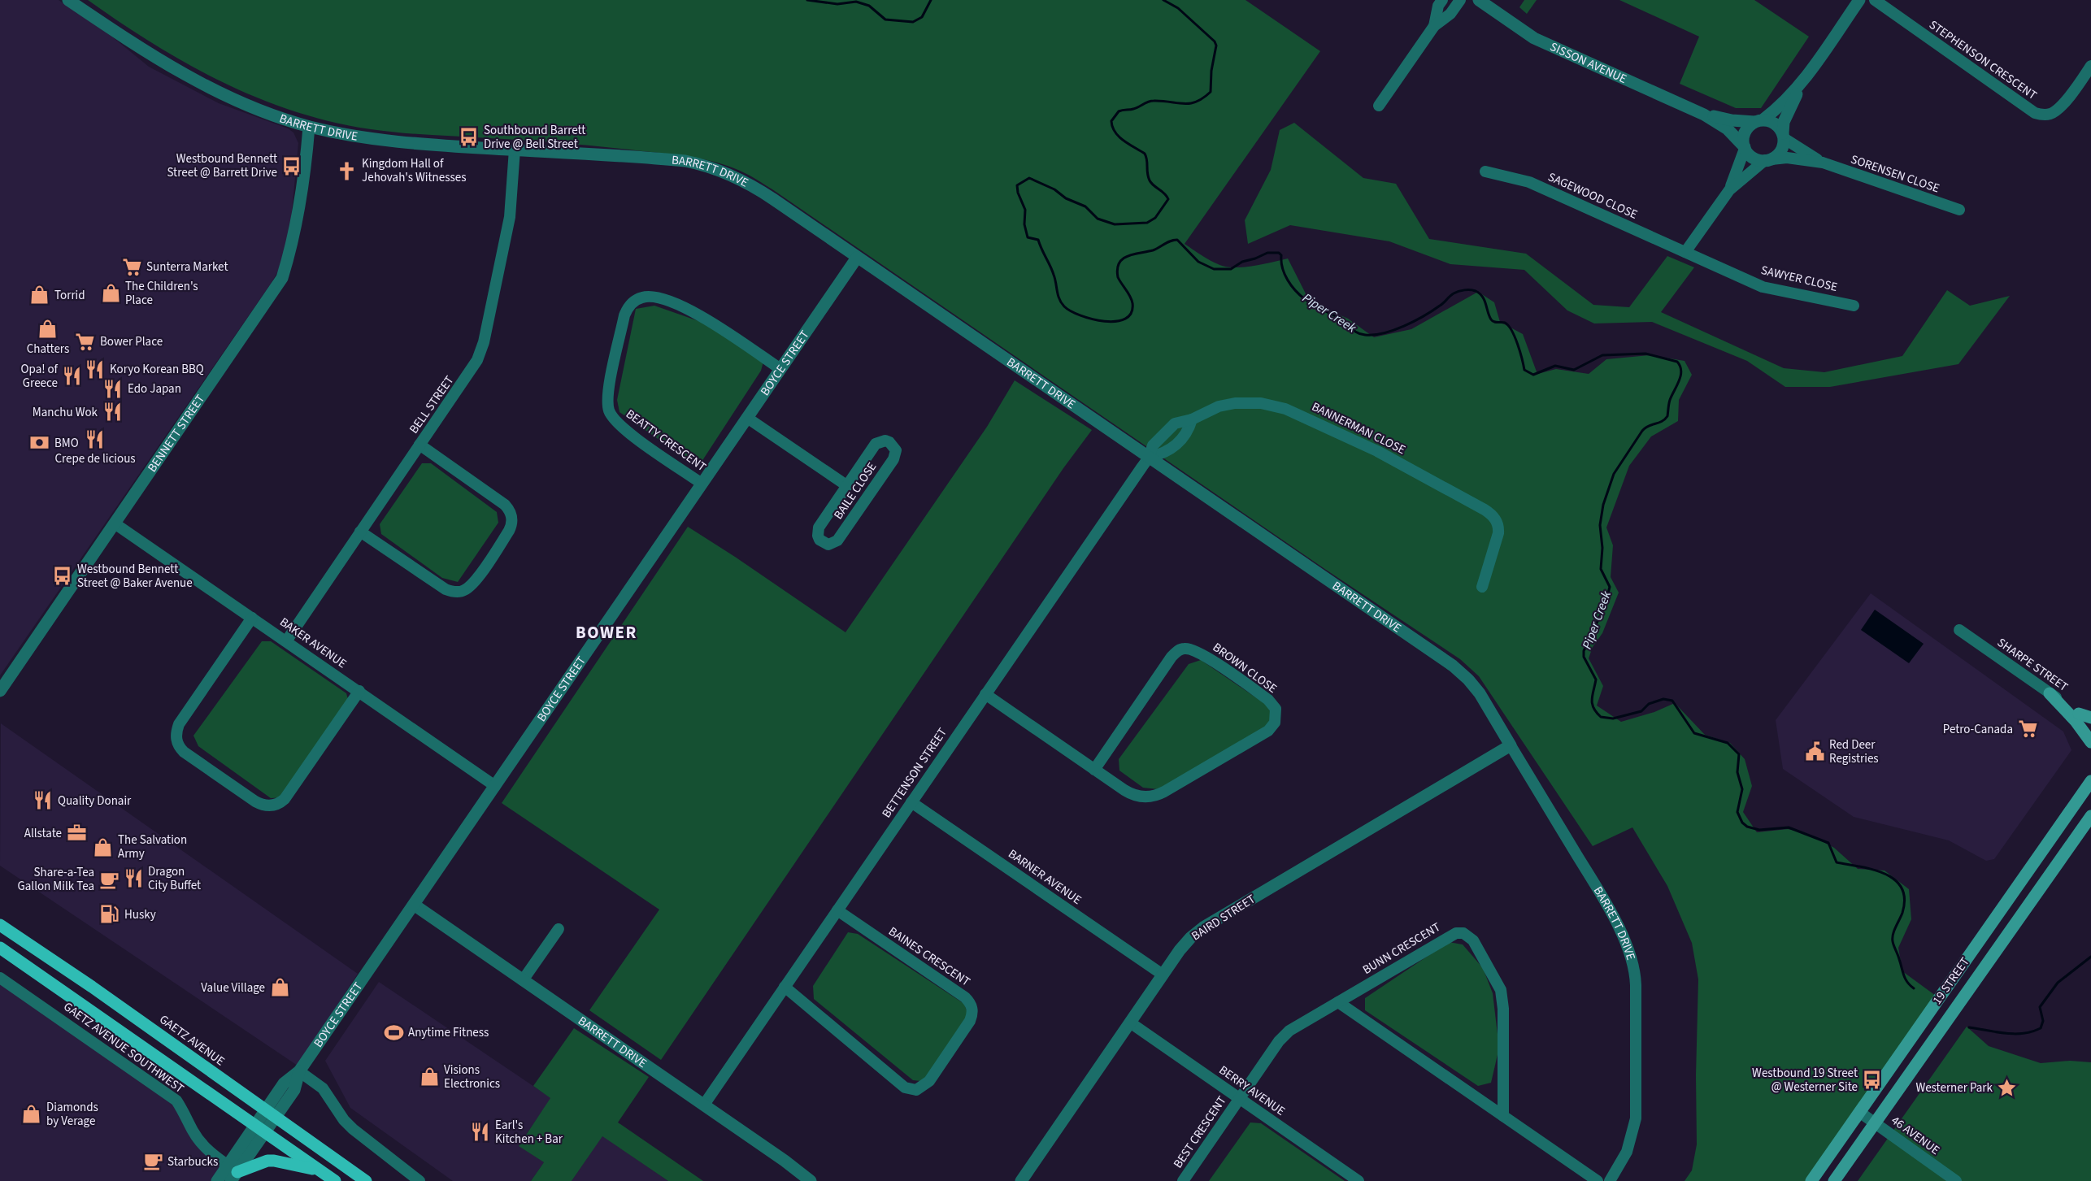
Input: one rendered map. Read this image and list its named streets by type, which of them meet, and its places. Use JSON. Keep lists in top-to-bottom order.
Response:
{
  "streets": {
    "main road": ["19 STREET", "GAETZ AVENUE"],
    "street": [
      "STEPHENSON CRESCENT",
      "SISSON AVENUE",
      "BARRETT DRIVE",
      "SORENSEN CLOSE",
      "SAGEWOOD CLOSE",
      "SAWYER CLOSE",
      "BOYCE STREET",
      "BELL STREET",
      "BANNERMAN CLOSE",
      "BENNETT STREET",
      "BEATTY CRESCENT",
      "BAILE CLOSE",
      "BAKER AVENUE",
      "SHARPE STREET",
      "BROWN CLOSE",
      "BETTENSON STREET",
      "BARNER AVENUE",
      "BAIRD STREET",
      "BUNN CRESCENT",
      "BAINES CRESCENT",
      "GAETZ AVENUE SOUTHWEST",
      "BERRY AVENUE",
      "BEST CRESCENT",
      "46 AVENUE"
    ]
  },
  "crossings": [
    ["SISSON AVENUE", "SORENSEN CLOSE"],
    ["BARRETT DRIVE", "BOYCE STREET"],
    ["BARRETT DRIVE", "BELL STREET"],
    ["BARRETT DRIVE", "BENNETT STREET"],
    ["BARRETT DRIVE", "BETTENSON STREET"],
    ["BARRETT DRIVE", "BAIRD STREET"],
    ["SAGEWOOD CLOSE", "SAWYER CLOSE"],
    ["BOYCE STREET", "BEATTY CRESCENT"],
    ["BOYCE STREET", "BAILE CLOSE"],
    ["BOYCE STREET", "BAKER AVENUE"],
    ["BOYCE STREET", "GAETZ AVENUE"],
    ["BOYCE STREET", "GAETZ AVENUE SOUTHWEST"],
    ["BELL STREET", "BAKER AVENUE"],
    ["BENNETT STREET", "BAKER AVENUE"],
    ["BROWN CLOSE", "BETTENSON STREET"],
    ["BETTENSON STREET", "BARNER AVENUE"],
    ["BETTENSON STREET", "BAINES CRESCENT"],
    ["BARNER AVENUE", "BAIRD STREET"],
    ["BAIRD STREET", "BERRY AVENUE"],
    ["BUNN CRESCENT", "BERRY AVENUE"],
    ["BUNN CRESCENT", "BEST CRESCENT"],
    ["19 STREET", "46 AVENUE"],
    ["BERRY AVENUE", "BEST CRESCENT"]
  ],
  "districts": ["BOWER"],
  "water": ["Piper Creek"],
  "places": {
    "bus stop": [
      "Southbound Barrett Drive @ Bell Street",
      "Westbound Bennett Street @ Barrett Drive",
      "Westbound Bennett Street @ Baker Avenue",
      "Westbound 19 Street @ Westerner Site"
    ],
    "church": ["Kingdom Hall of Jehovah's Witnesses"],
    "supermarket": ["Sunterra Market", "Bower Place", "Petro-Canada"],
    "shop": [
      "The Children's Place",
      "Torrid",
      "Chatters",
      "The Salvation Army",
      "Value Village",
      "Visions Electronics",
      "Diamonds by Verage"
    ],
    "restaurant": [
      "Koryo Korean BBQ",
      "Opa! of Greece",
      "Edo Japan",
      "Manchu Wok",
      "Crepe de licious",
      "Quality Donair",
      "Dragon City Buffet",
      "Earl's Kitchen + Bar"
    ],
    "bank": ["BMO"],
    "public building": ["Red Deer Registries"],
    "office": ["Allstate"],
    "cafe": ["Share-a-Tea Gallon Milk Tea", "Starbucks"],
    "fuel station": ["Husky"],
    "sports": ["Anytime Fitness"],
    "place": ["Westerner Park"]
  }
}
